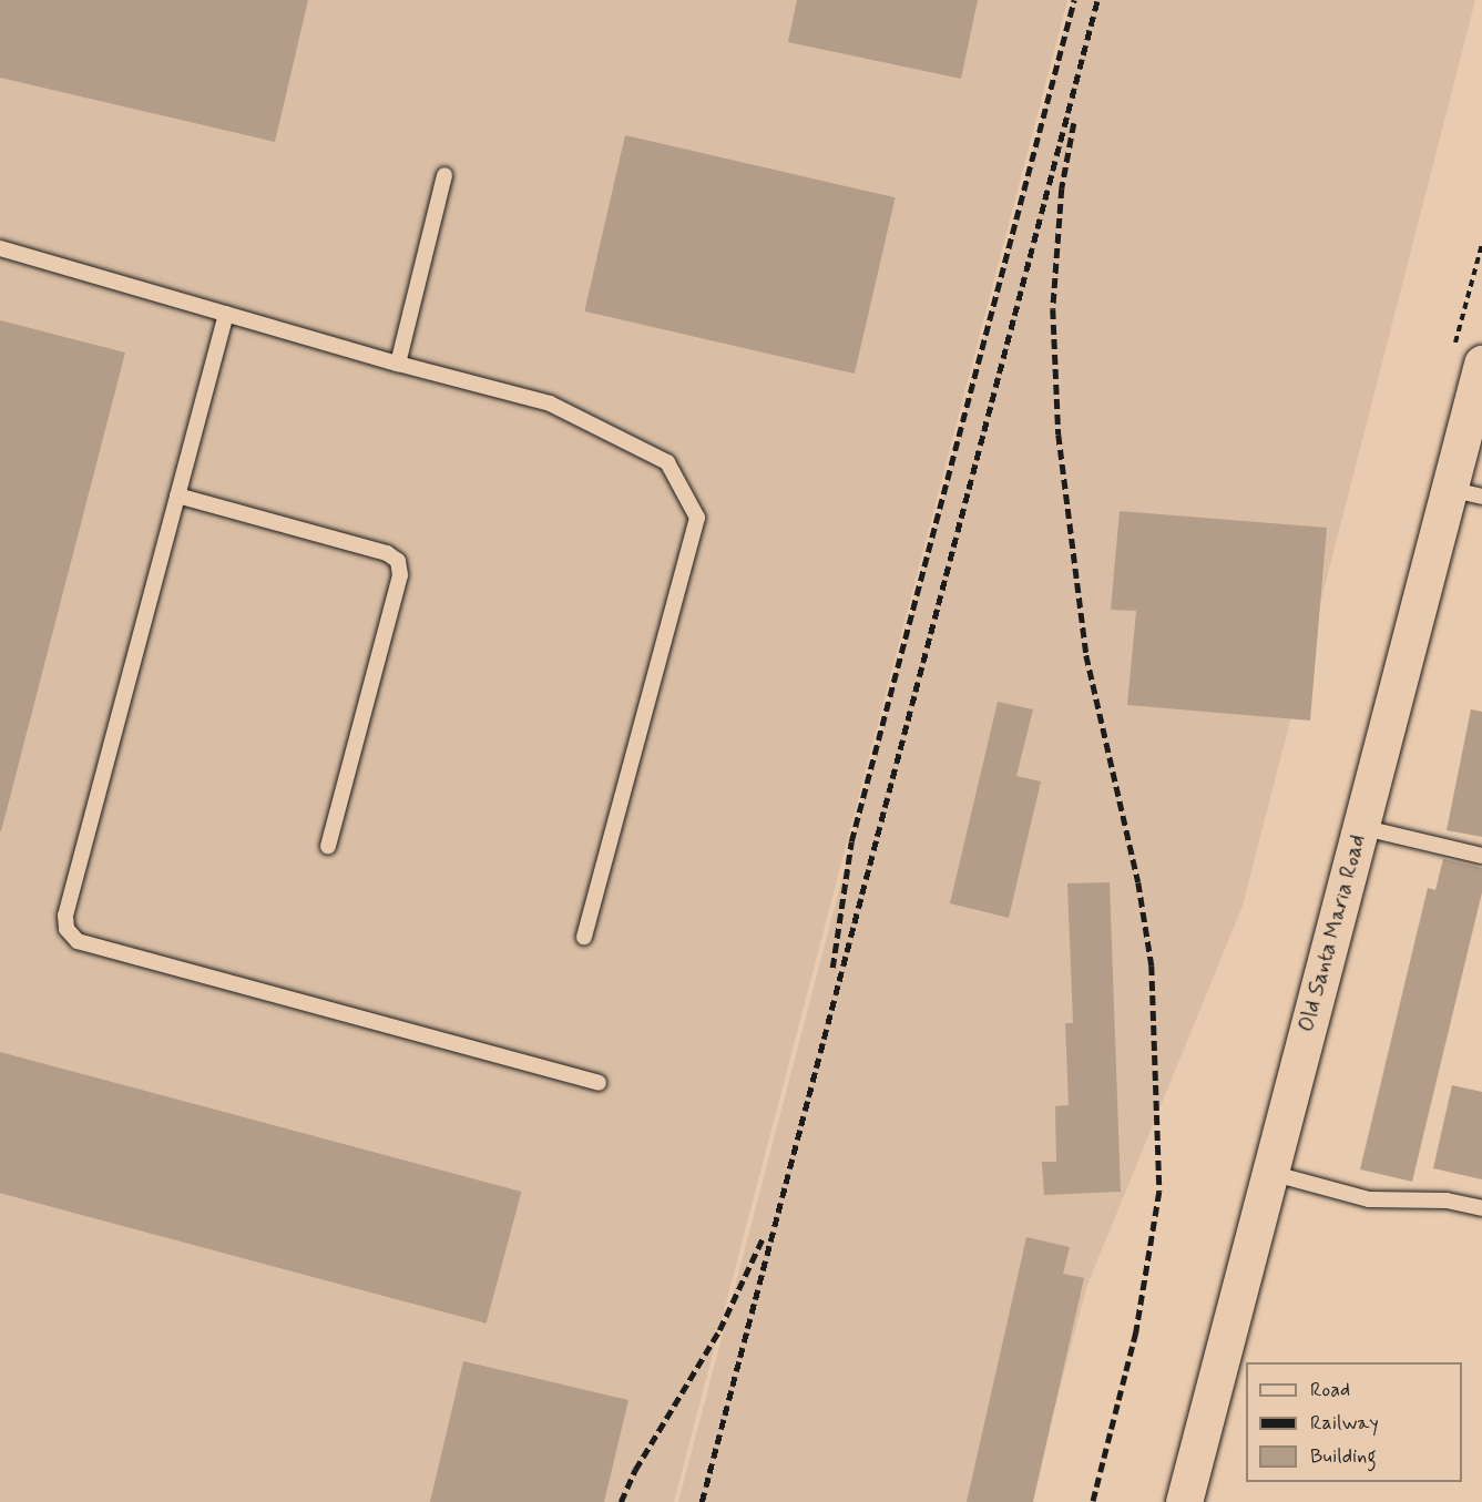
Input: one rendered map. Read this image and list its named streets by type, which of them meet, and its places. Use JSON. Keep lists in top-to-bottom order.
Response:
{
  "streets": {
    "main road": ["Old Santa Maria Road"]
  },
  "legend": ["Road", "Railway", "Building"]
}
